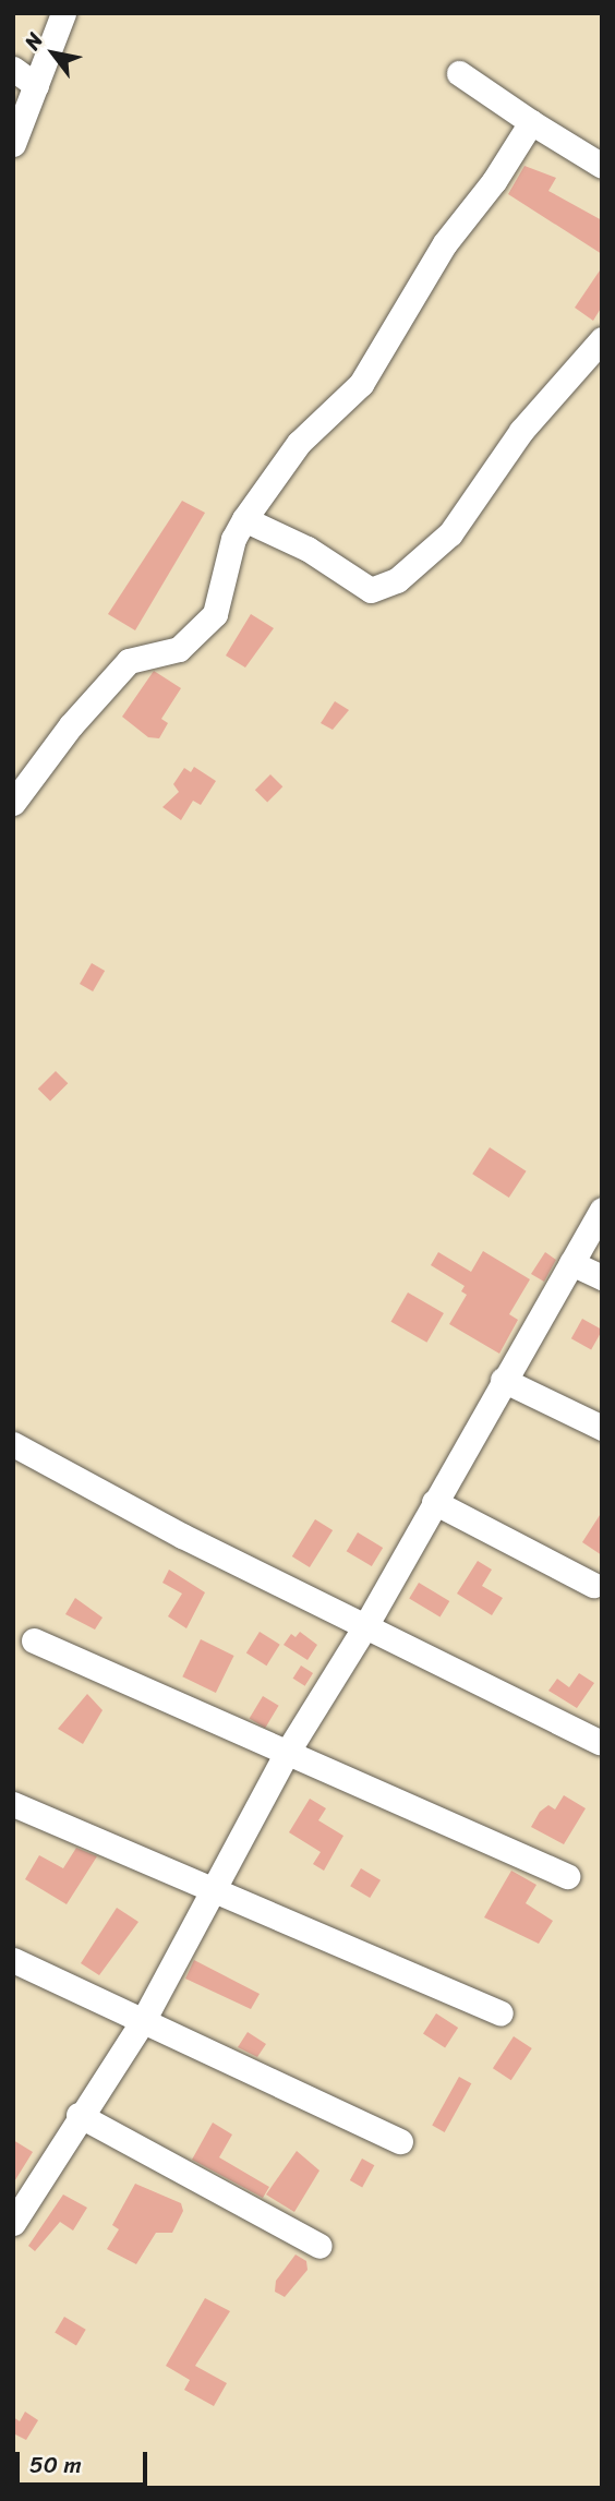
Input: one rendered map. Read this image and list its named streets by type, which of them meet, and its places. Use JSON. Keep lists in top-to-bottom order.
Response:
{
  "scale_bar": "50 m",
  "north": "top left"
}
